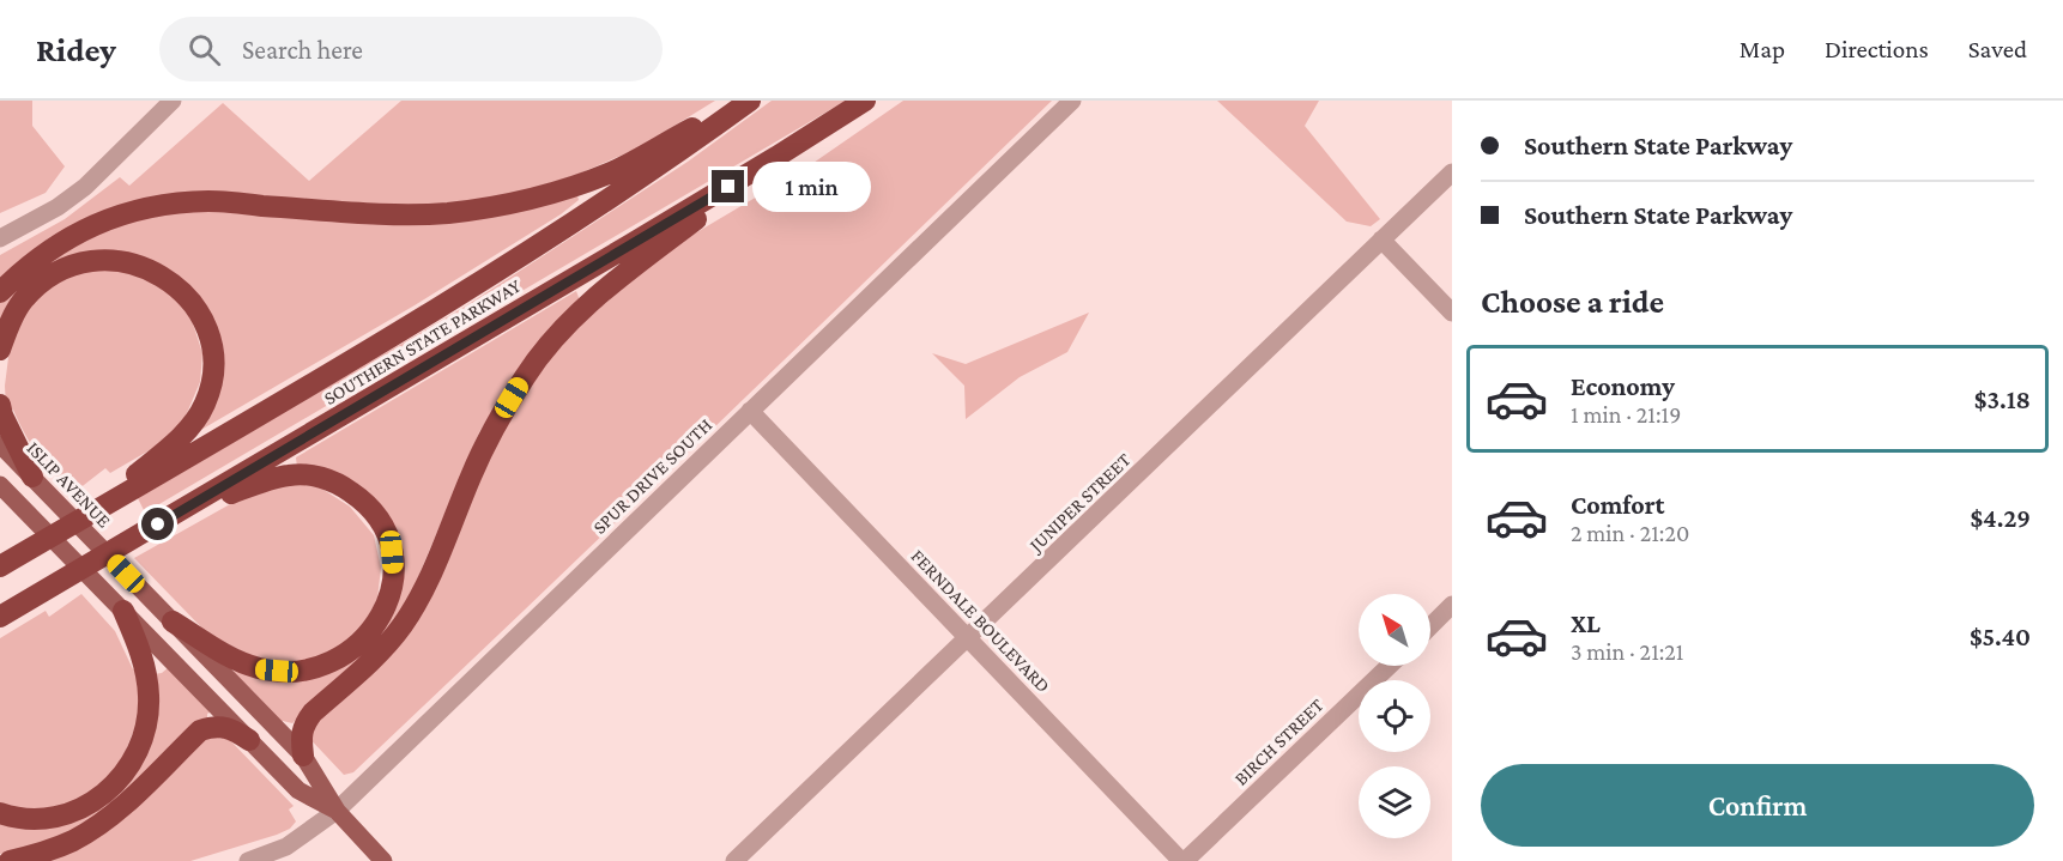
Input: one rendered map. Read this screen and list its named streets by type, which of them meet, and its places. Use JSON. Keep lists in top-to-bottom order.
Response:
{
  "streets": {
    "highway": ["SOUTHERN STATE PARKWAY"],
    "main road": ["ISLIP AVENUE"],
    "street": [
      "SPUR DRIVE SOUTH",
      "JUNIPER STREET",
      "FERNDALE BOULEVARD",
      "BIRCH STREET"
    ]
  },
  "crossings": [
    ["SPUR DRIVE SOUTH", "ISLIP AVENUE"],
    ["SPUR DRIVE SOUTH", "FERNDALE BOULEVARD"],
    ["JUNIPER STREET", "FERNDALE BOULEVARD"],
    ["FERNDALE BOULEVARD", "BIRCH STREET"]
  ],
  "north": "top left",
  "page": {
    "header": "Ridey",
    "search": "Search here",
    "nav": ["Map", "Directions", "Saved"],
    "banner": ["Southern State Parkway", "Southern State Parkway"],
    "bubble": "1 min",
    "heading": "Choose a ride",
    "list": [
      {
        "name": "Economy",
        "note": "1 min · 21:19",
        "value": "$3.18"
      },
      {
        "name": "Comfort",
        "note": "2 min · 21:20",
        "value": "$4.29"
      },
      {
        "name": "XL",
        "note": "3 min · 21:21",
        "value": "$5.40"
      }
    ],
    "buttons": "Confirm"
  }
}
